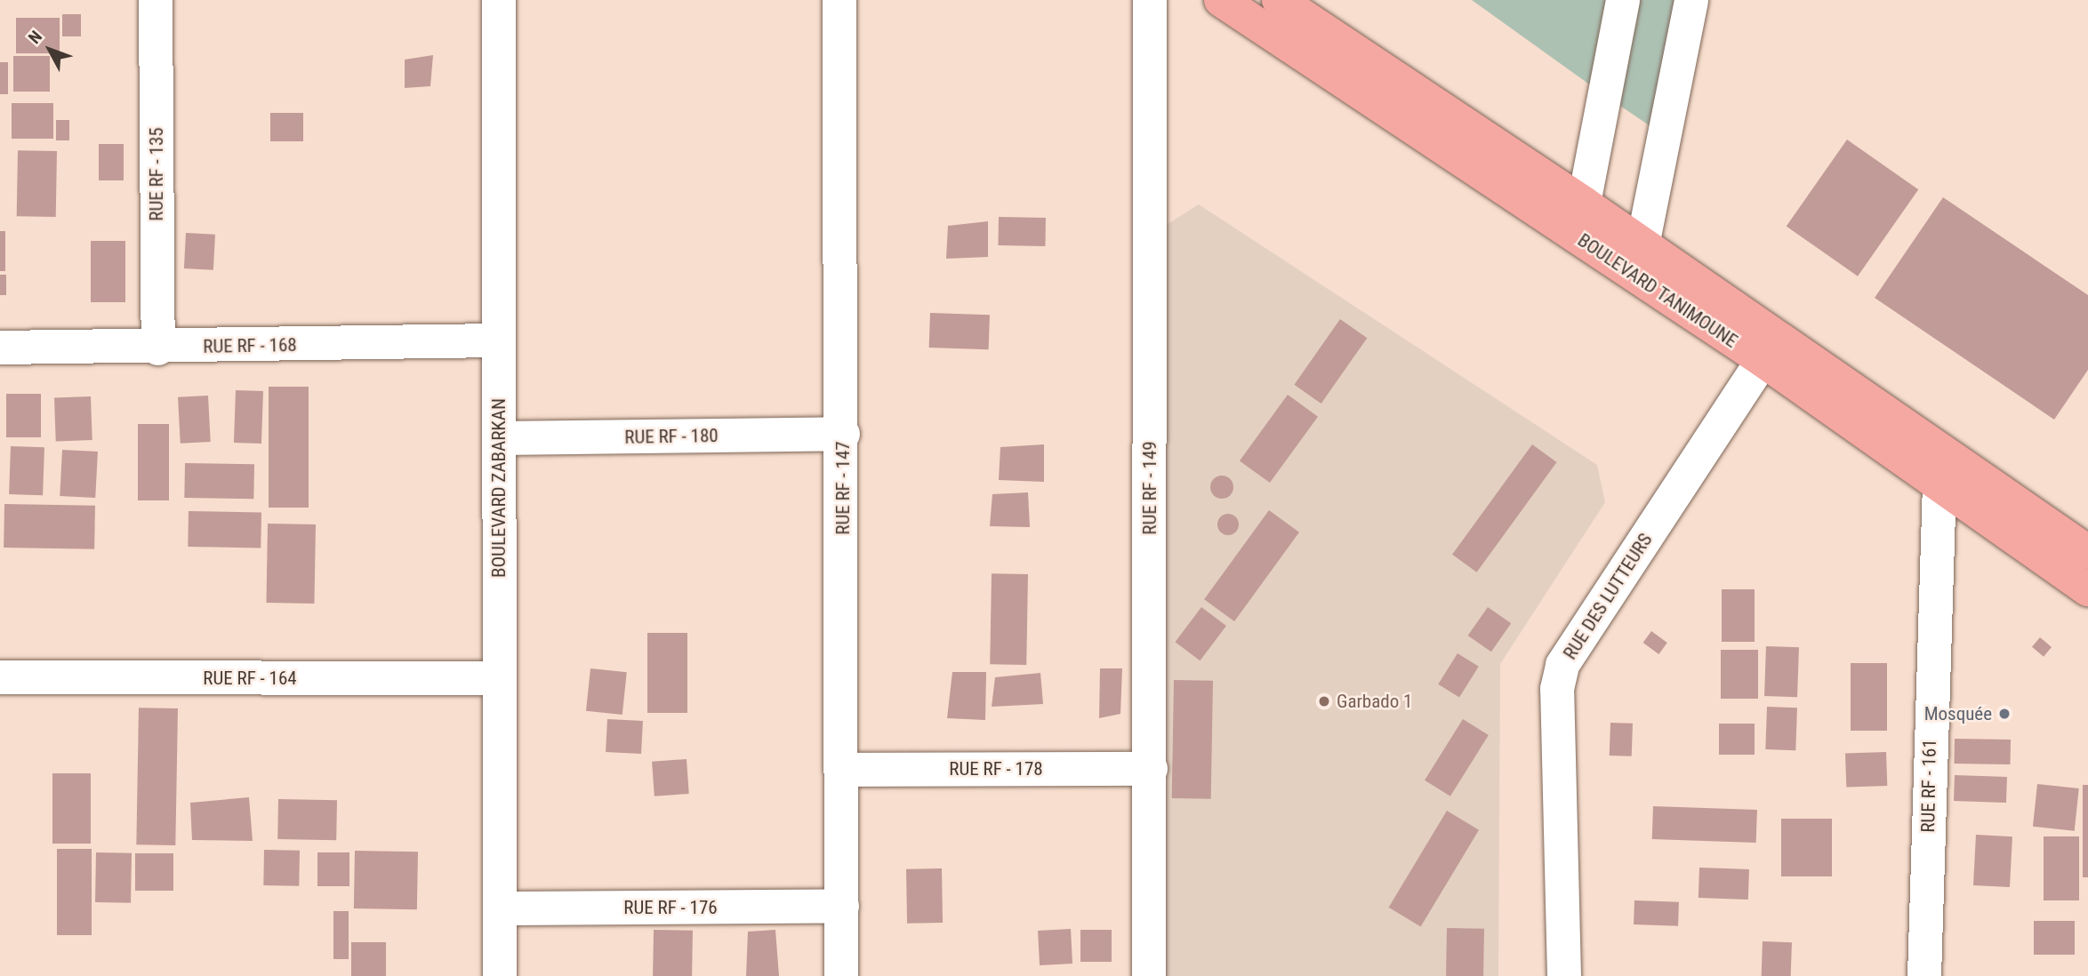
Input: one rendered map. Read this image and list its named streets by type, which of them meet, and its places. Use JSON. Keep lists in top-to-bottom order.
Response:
{
  "streets": {
    "main road": ["BOULEVARD TANIMOUNE"],
    "street": [
      "RUE RF - 135",
      "RUE RF - 168",
      "RUE RF - 180",
      "BOULEVARD ZABARKAN",
      "RUE RF - 147",
      "RUE RF - 149",
      "RUE DES LUTTEURS",
      "RUE RF - 164",
      "RUE RF - 178",
      "RUE RF - 161",
      "RUE RF - 176"
    ]
  },
  "crossings": [
    ["RUE RF - 135", "RUE RF - 168"],
    ["BOULEVARD TANIMOUNE", "RUE DES LUTTEURS"],
    ["BOULEVARD TANIMOUNE", "RUE RF - 161"],
    ["RUE RF - 168", "BOULEVARD ZABARKAN"],
    ["RUE RF - 180", "BOULEVARD ZABARKAN"],
    ["RUE RF - 180", "RUE RF - 147"],
    ["BOULEVARD ZABARKAN", "RUE RF - 164"],
    ["BOULEVARD ZABARKAN", "RUE RF - 176"],
    ["RUE RF - 147", "RUE RF - 178"],
    ["RUE RF - 147", "RUE RF - 176"],
    ["RUE RF - 149", "RUE RF - 178"]
  ],
  "places": ["Garbado 1", "Mosquée"],
  "north": "top left"
}
